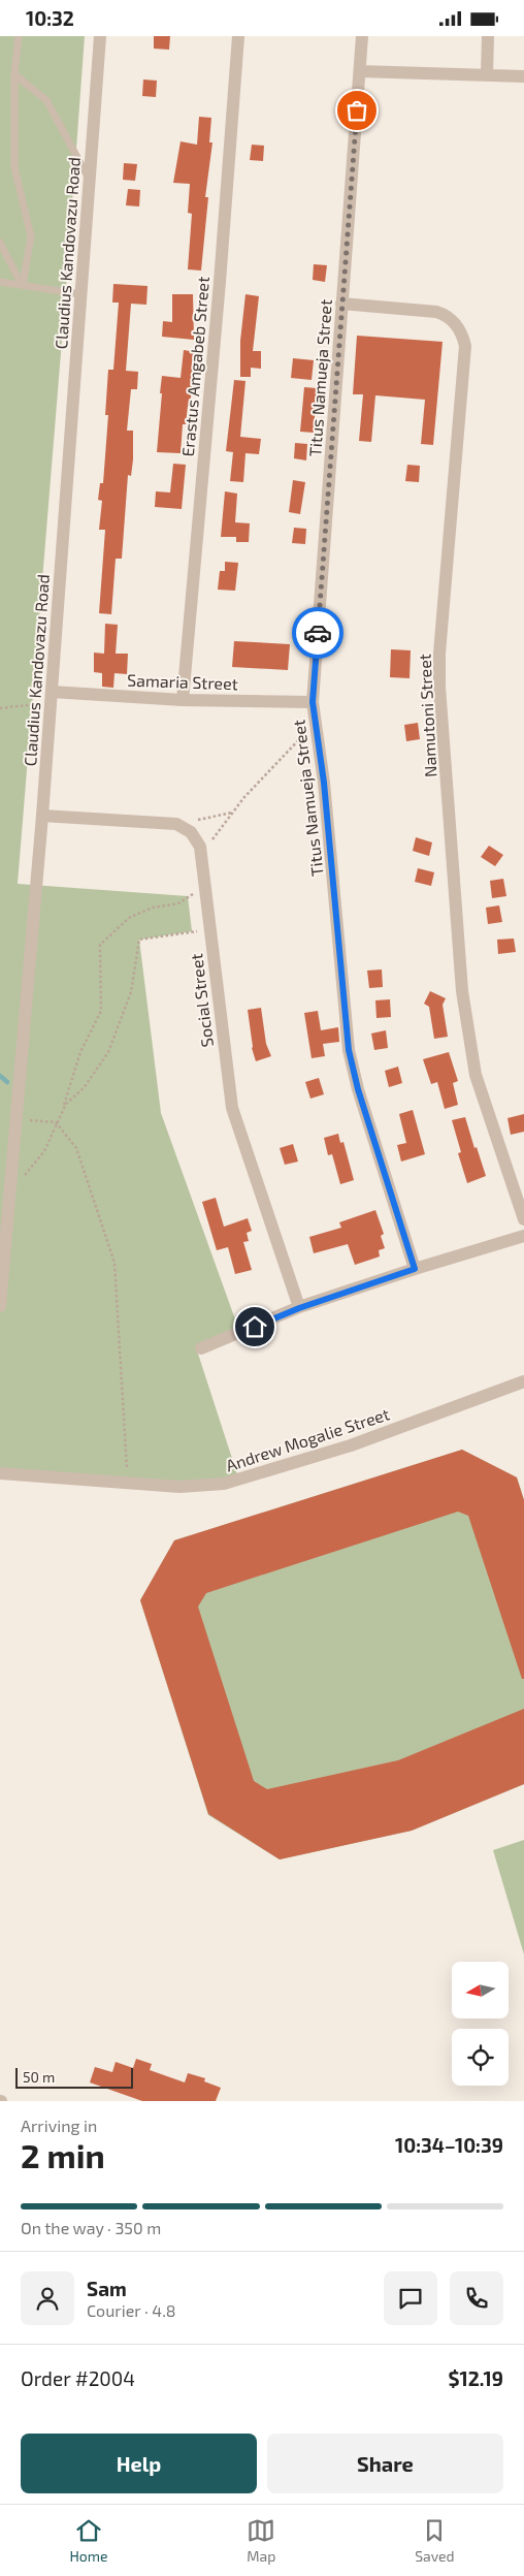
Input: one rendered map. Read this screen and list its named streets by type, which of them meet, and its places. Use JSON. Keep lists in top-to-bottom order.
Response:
{
  "streets": {
    "street": [
      "Claudius Kandovazu Road",
      "Erastus Amgabeb Street",
      "Titus Namueja Street",
      "Samaria Street",
      "Namutoni Street",
      "Social Street",
      "Andrew Mogalie Street"
    ]
  },
  "crossings": [
    ["Claudius Kandovazu Road", "Samaria Street"],
    ["Erastus Amgabeb Street", "Samaria Street"],
    ["Titus Namueja Street", "Samaria Street"],
    ["Titus Namueja Street", "Namutoni Street"]
  ],
  "scale_bar": "50 m",
  "north": "left",
  "page": {
    "status": "10:32",
    "scale": "50 m",
    "heading": ["2 min", "Arriving in", "10:34–10:39"],
    "panel": [
      "Sam",
      "Courier · 4.8",
      "Order #2004",
      "$12.19"
    ],
    "bar": "On the way · 350 m",
    "buttons": ["Help", "Share"],
    "tabs": ["Home", "Map", "Saved"]
  }
}
